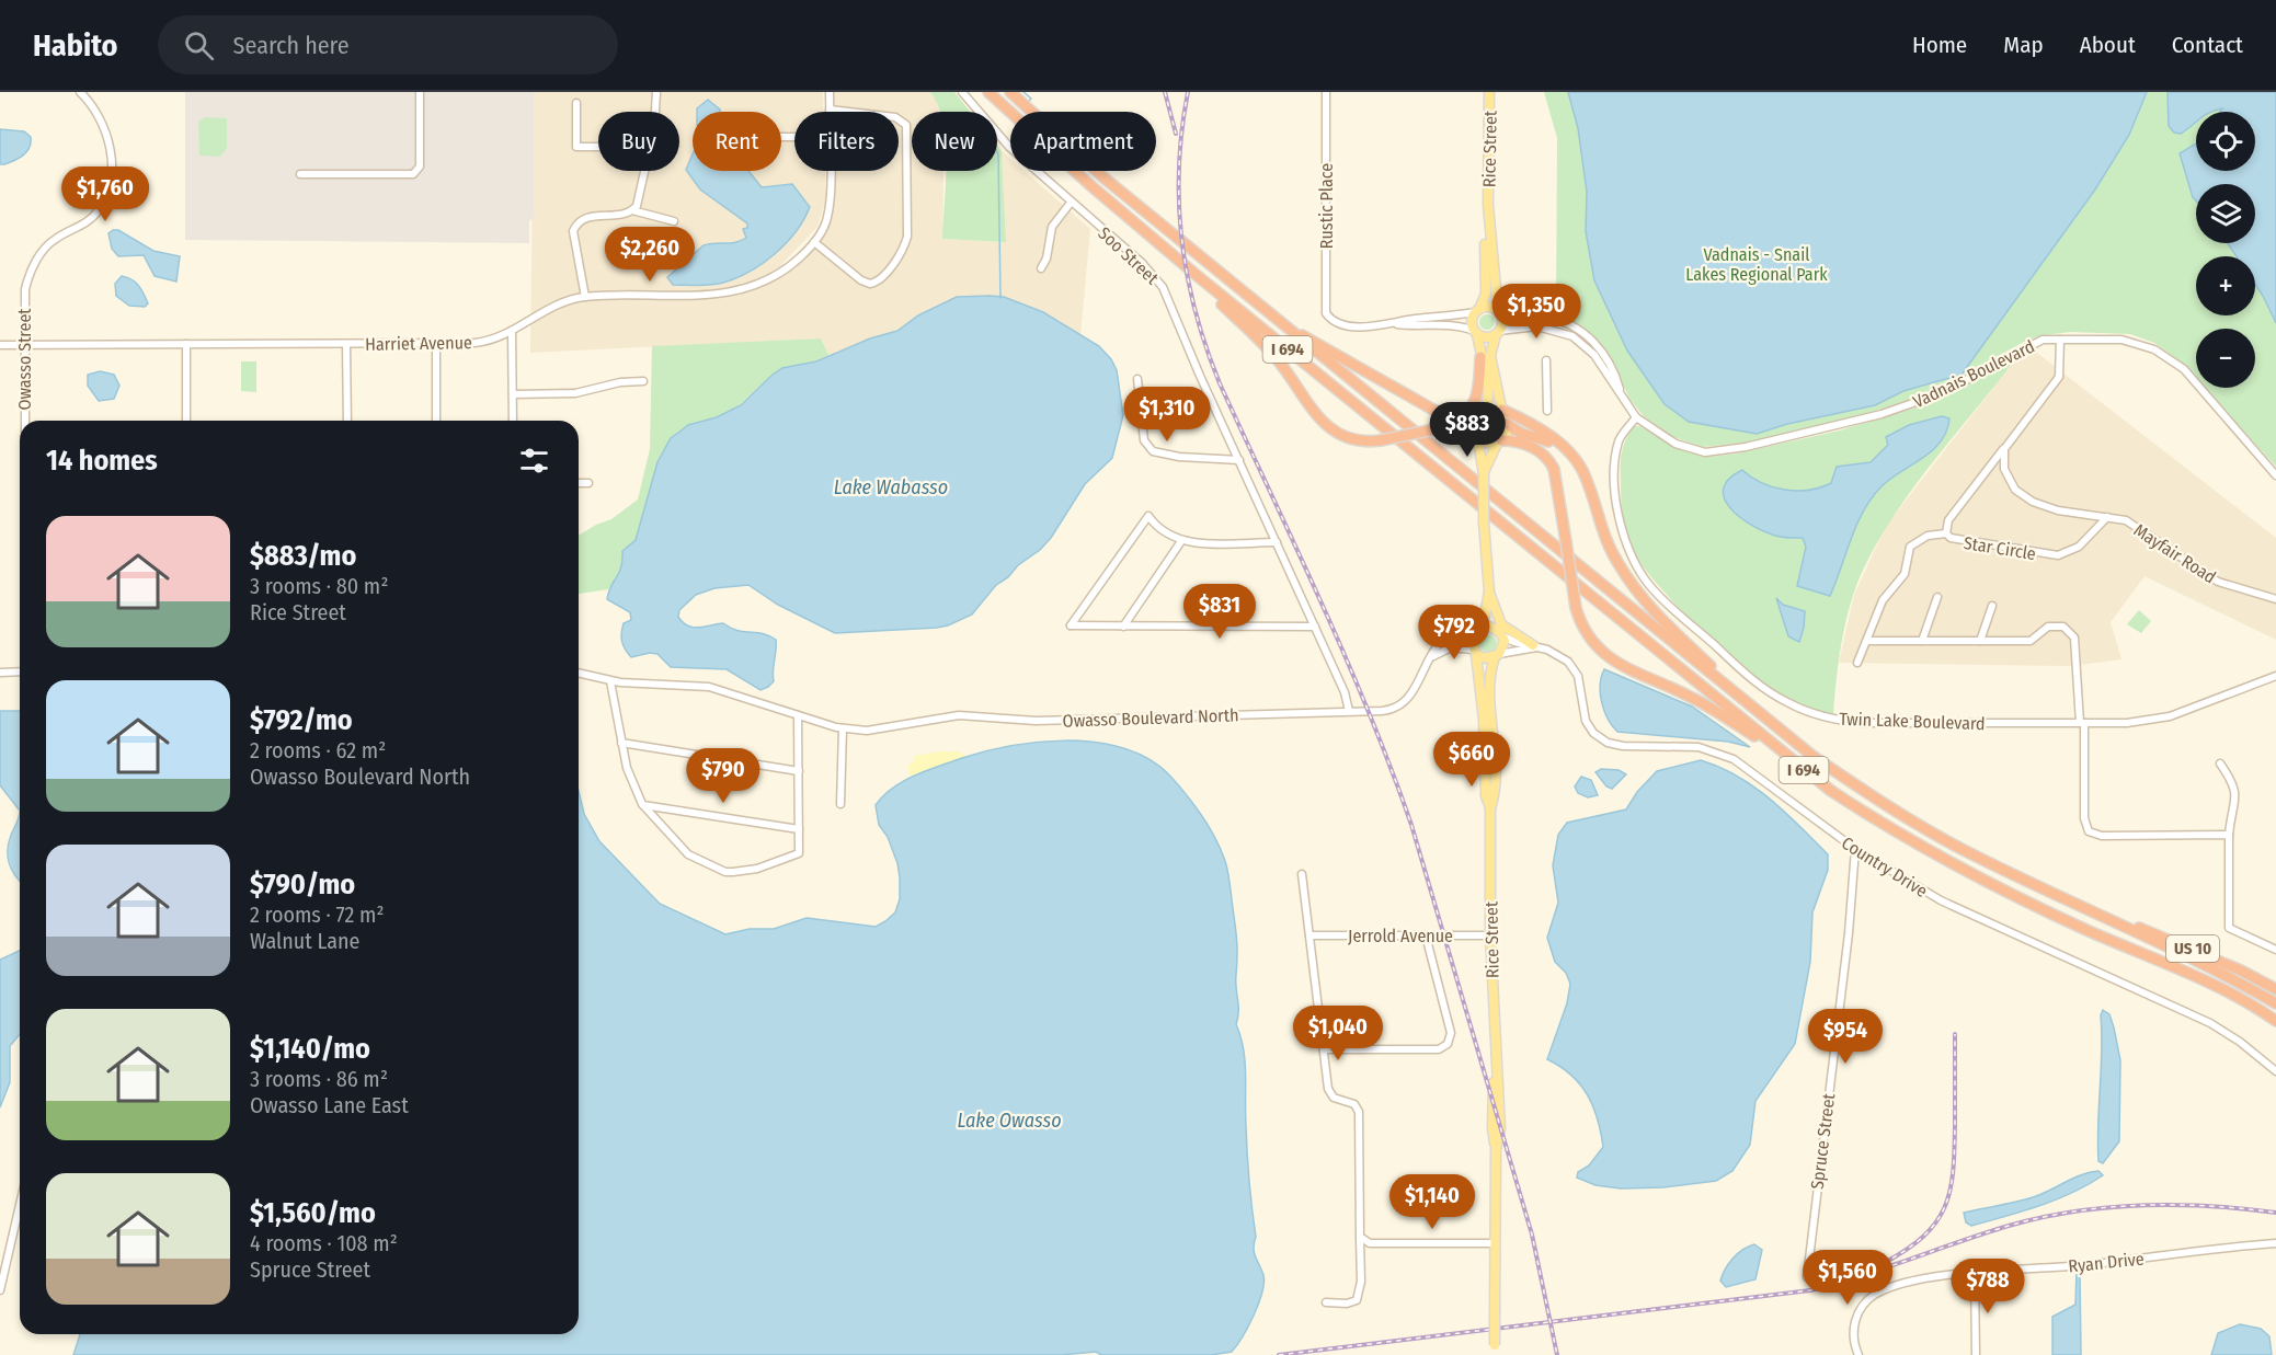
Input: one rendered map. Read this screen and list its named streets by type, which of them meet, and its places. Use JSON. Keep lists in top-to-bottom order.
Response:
{
  "streets": {
    "highway": ["I 694", "US 10"],
    "main road": ["Rice Street"],
    "street": [
      "Rustic Place",
      "Soo Street",
      "Harriet Avenue",
      "Owasso Street",
      "Vadnais Boulevard",
      "Star Circle",
      "Mayfair Road",
      "Owasso Boulevard North",
      "Twin Lake Boulevard",
      "Country Drive",
      "Jerrold Avenue",
      "Spruce Street",
      "Ryan Drive"
    ]
  },
  "crossings": [
    ["Rice Street", "Owasso Boulevard North"],
    ["Rice Street", "Jerrold Avenue"],
    ["Soo Street", "Owasso Boulevard North"],
    ["Harriet Avenue", "Owasso Street"],
    ["I 694", "US 10"],
    ["Vadnais Boulevard", "Twin Lake Boulevard"],
    ["Star Circle", "Mayfair Road"],
    ["Country Drive", "Spruce Street"]
  ],
  "water": ["Lake Wabasso", "Lake Owasso"],
  "parks": ["Vadnais - Snail Lakes Regional Park"],
  "page": {
    "header": "Habito",
    "search": "Search here",
    "nav": [
      "Home",
      "Map",
      "About",
      "Contact"
    ],
    "map_buttons": ["+", "−"],
    "chip": [
      "Buy",
      "Rent",
      "Filters",
      "New",
      "Apartment"
    ],
    "price": [
      "$1,760",
      "$2,260",
      "$1,350",
      "$1,310",
      "$883",
      "$831",
      "$792",
      "$660",
      "$790",
      "$1,040",
      "$954",
      "$1,140",
      "$1,560",
      "$788"
    ],
    "heading": "14 homes",
    "list": [
      {
        "name": "$883/mo",
        "note": "3 rooms · 80 m² · Rice Street"
      },
      {
        "name": "$792/mo",
        "note": "2 rooms · 62 m² · Owasso Boulevard North"
      },
      {
        "name": "$790/mo",
        "note": "2 rooms · 72 m² · Walnut Lane"
      },
      {
        "name": "$1,140/mo",
        "note": "3 rooms · 86 m² · Owasso Lane East"
      },
      {
        "name": "$1,560/mo",
        "note": "4 rooms · 108 m² · Spruce Street"
      }
    ]
  }
}
